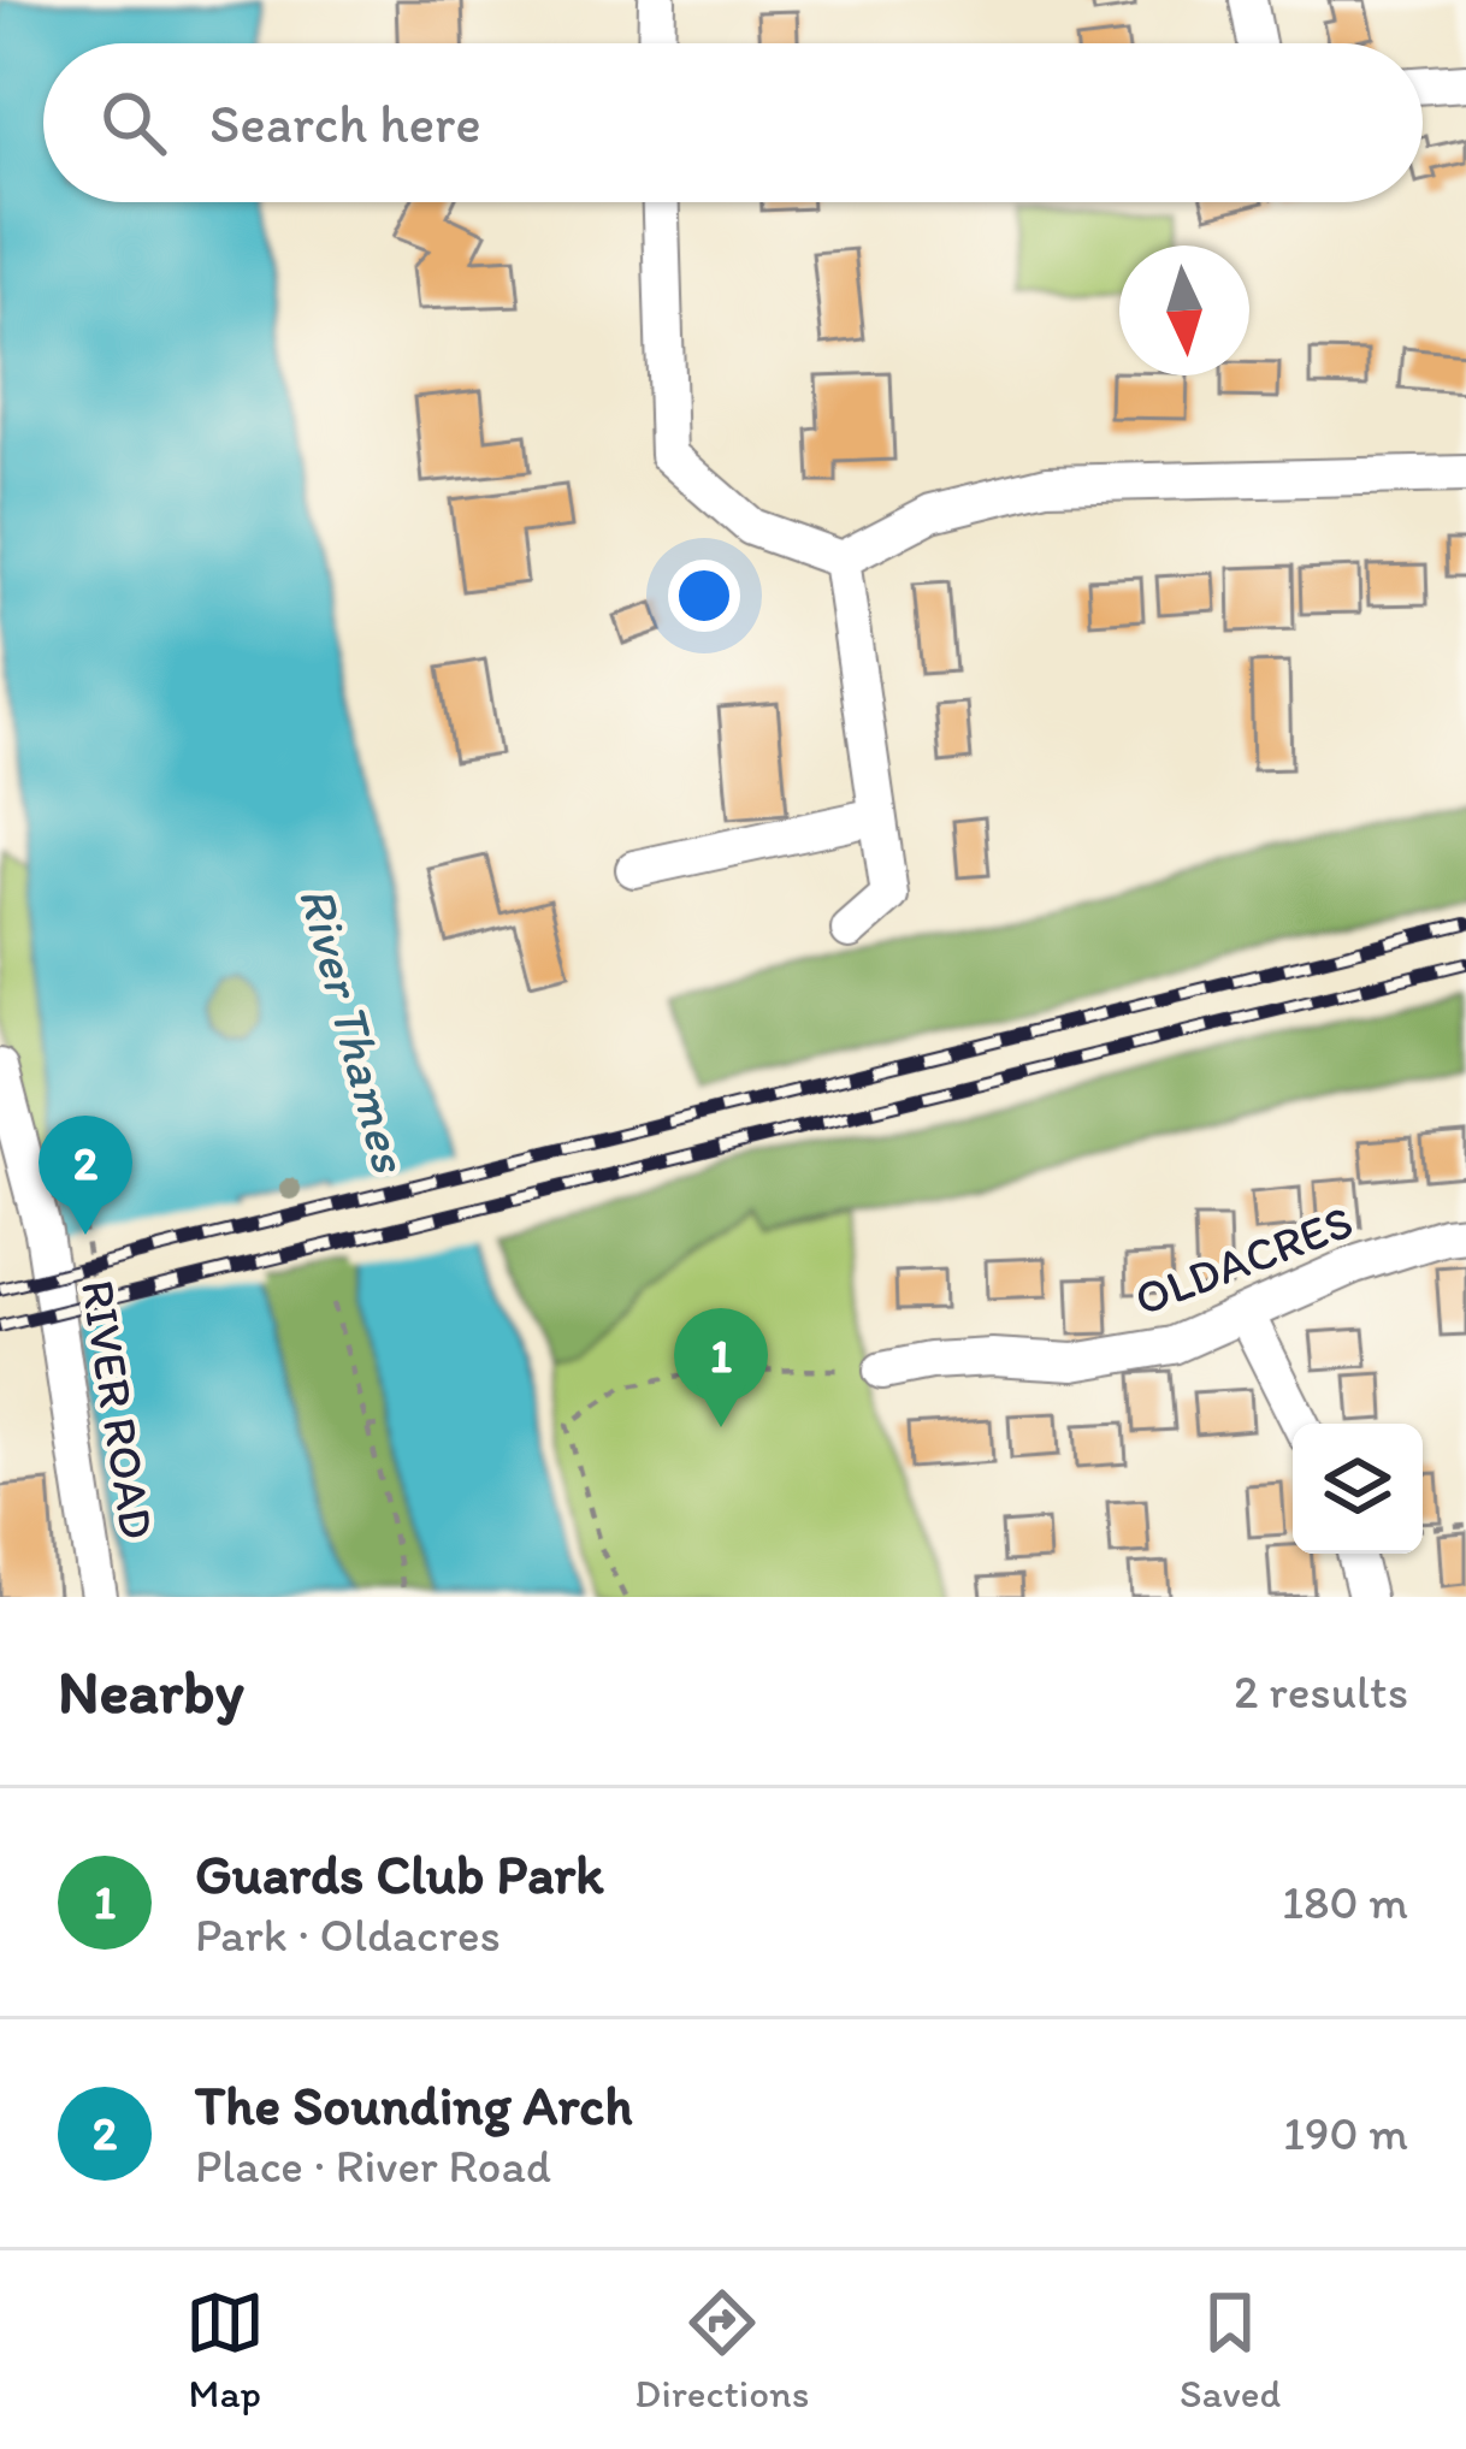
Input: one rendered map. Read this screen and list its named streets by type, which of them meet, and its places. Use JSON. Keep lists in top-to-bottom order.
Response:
{
  "streets": {
    "street": ["OLDACRES", "RIVER ROAD"]
  },
  "water": ["River Thames"],
  "north": "bottom",
  "page": {
    "search": "Search here",
    "pins": ["2", "1"],
    "heading": ["Nearby", "2 results"],
    "list": [
      {
        "mark": "1",
        "name": "Guards Club Park",
        "note": "Park · Oldacres",
        "value": "180 m"
      },
      {
        "mark": "2",
        "name": "The Sounding Arch",
        "note": "Place · River Road",
        "value": "190 m"
      }
    ],
    "nav": ["Map", "Directions", "Saved"]
  }
}
